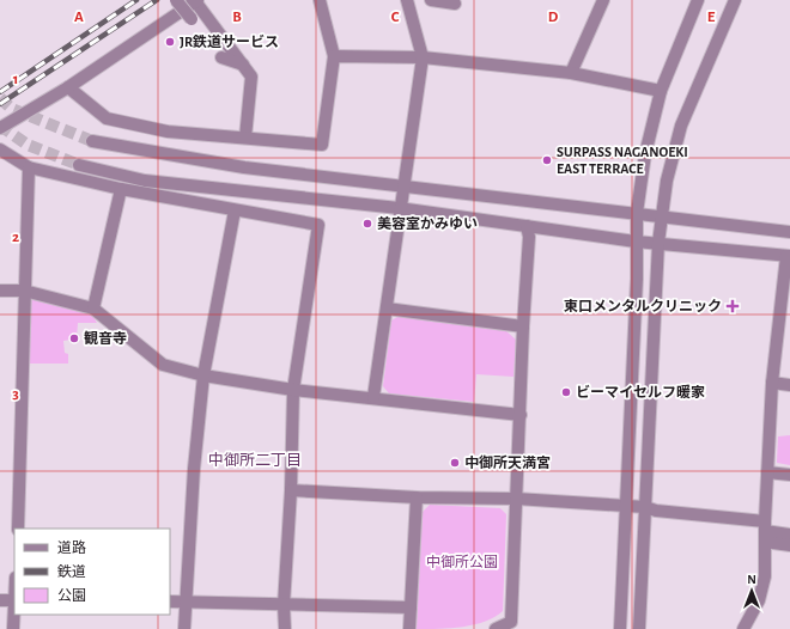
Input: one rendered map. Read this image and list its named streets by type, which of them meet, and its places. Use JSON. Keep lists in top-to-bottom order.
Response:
{
  "districts": ["中御所二丁目"],
  "parks": ["中御所公園"],
  "places": {
    "other": [
      "JR鉄道サービス",
      "SURPASS NAGANOEKI EAST TERRACE",
      "美容室かみゆい",
      "観音寺",
      "ビーマイセルフ暖家",
      "中御所天満宮"
    ],
    "health": ["東口メンタルクリニック"]
  },
  "legend": ["道路", "鉄道", "公園"],
  "north": "top",
  "grid": {
    "columns": [
      "A",
      "B",
      "C",
      "D",
      "E"
    ],
    "rows": ["1", "2", "3"]
  }
}
